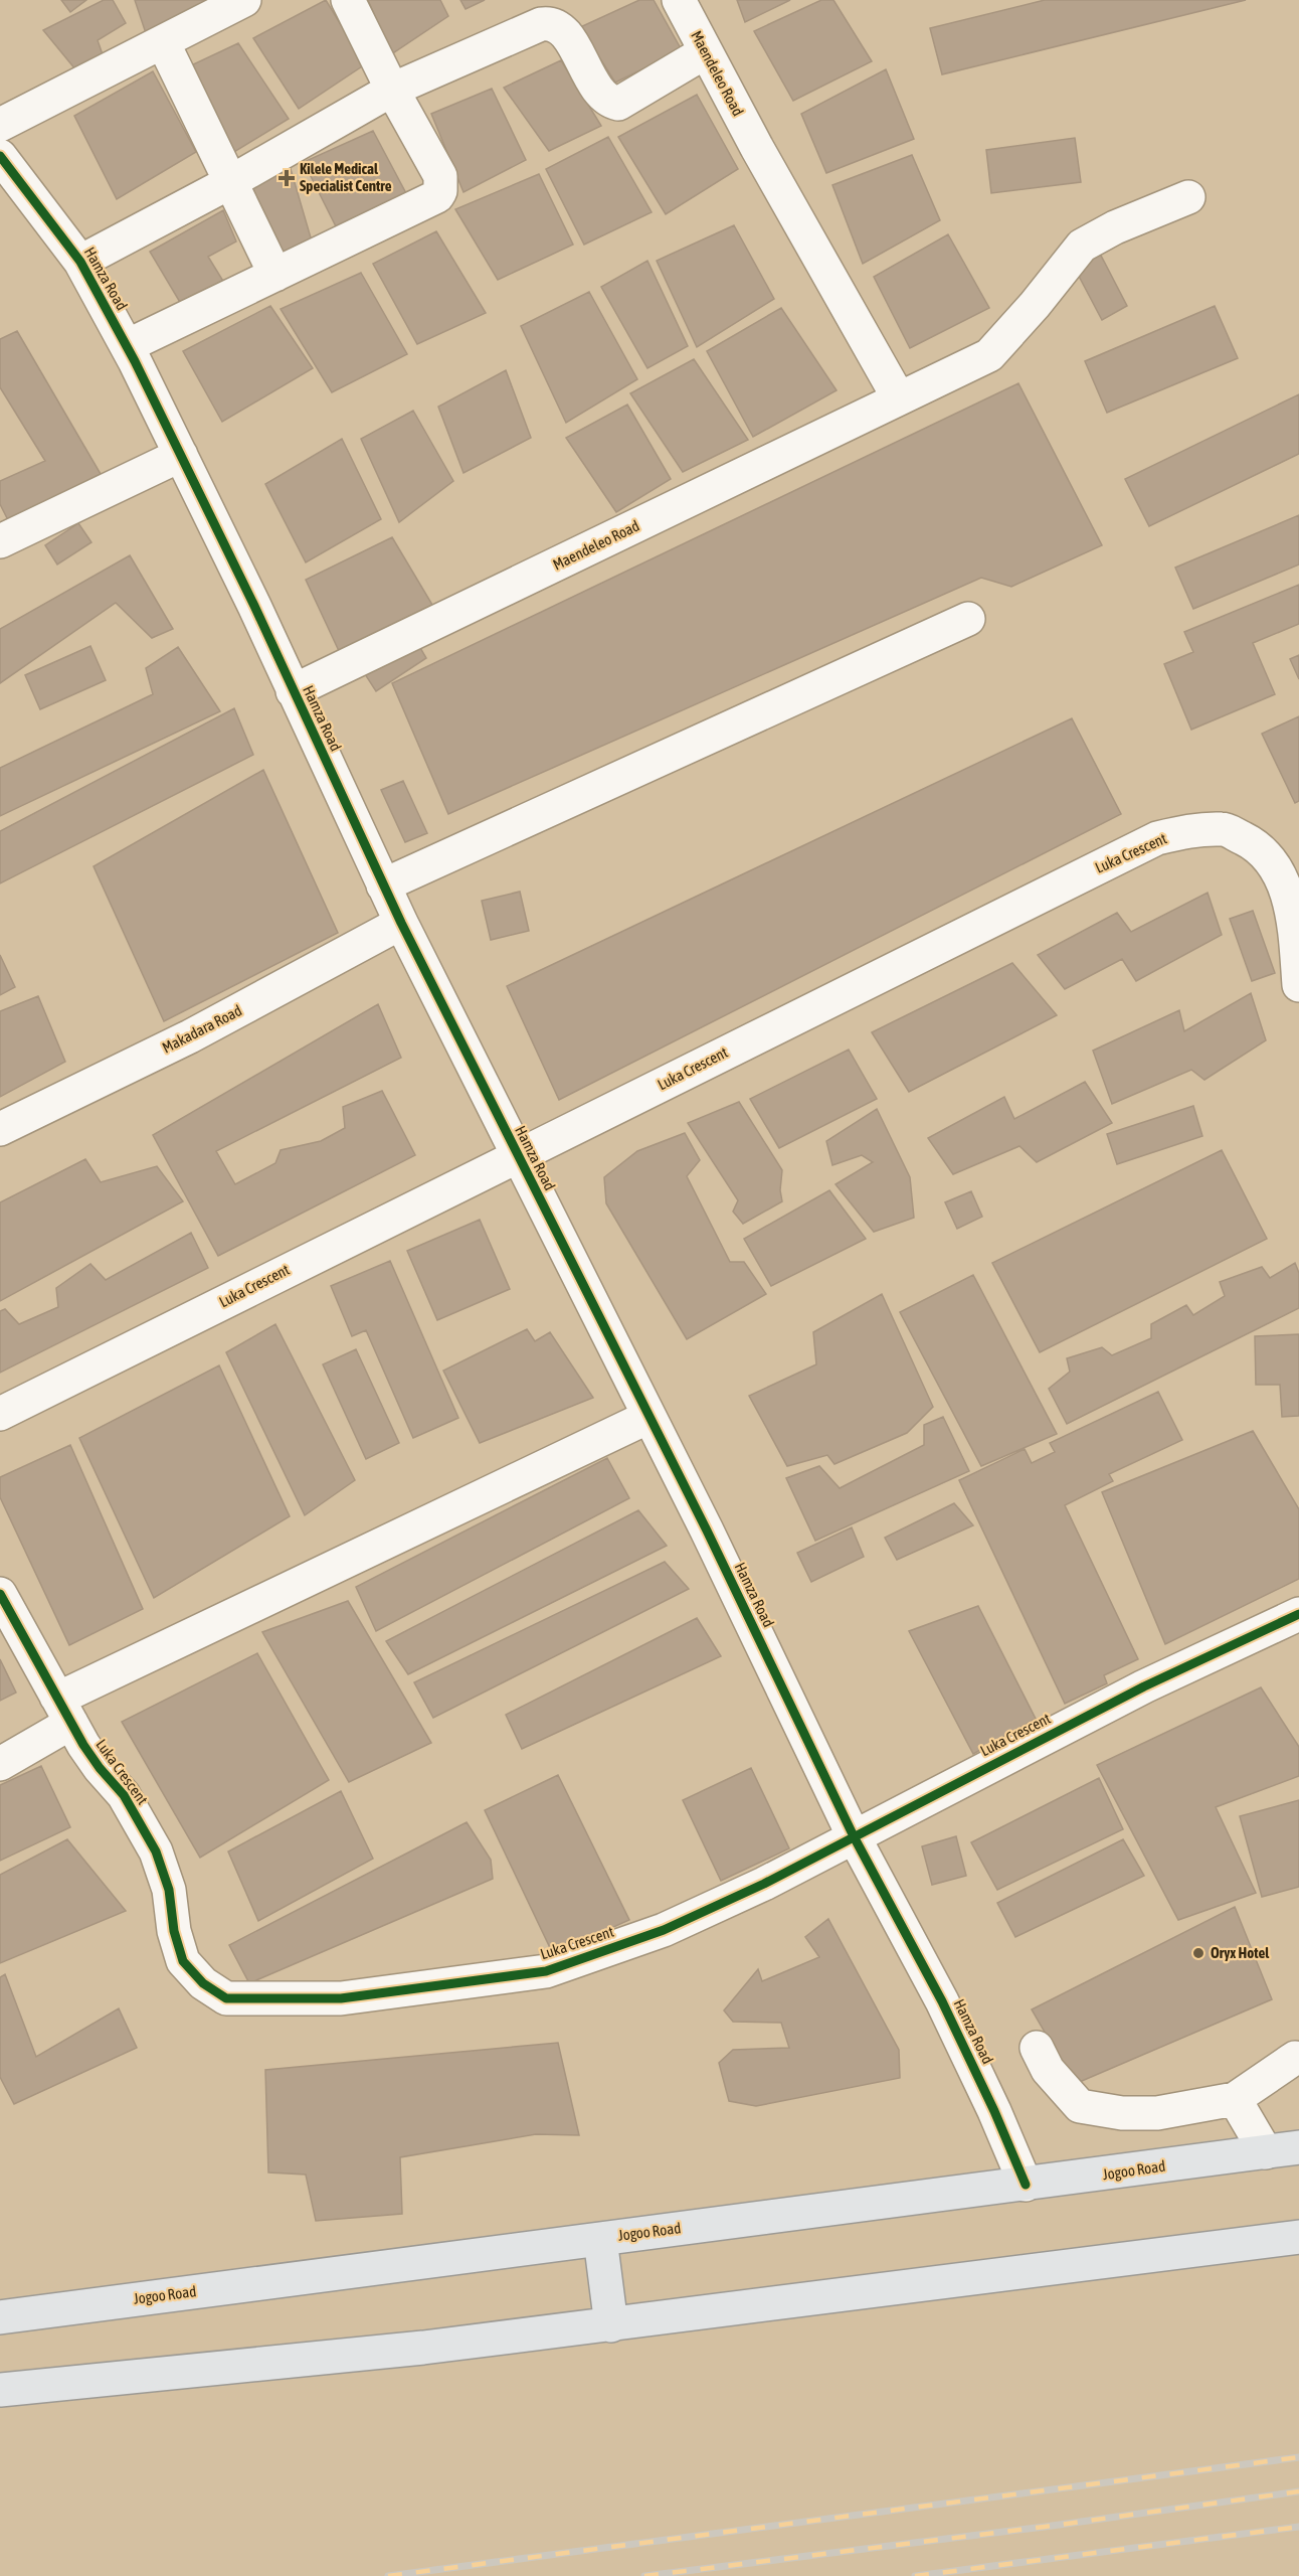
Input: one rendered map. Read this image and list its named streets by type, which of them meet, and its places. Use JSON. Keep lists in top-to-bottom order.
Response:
{
  "streets": {
    "main road": ["Jogoo Road"],
    "street": [
      "Maendeleo Road",
      "Hamza Road",
      "Luka Crescent",
      "Makadara Road"
    ]
  },
  "crossings": [
    ["Maendeleo Road", "Hamza Road"],
    ["Hamza Road", "Luka Crescent"],
    ["Hamza Road", "Makadara Road"],
    ["Hamza Road", "Jogoo Road"]
  ],
  "places": {
    "health": ["Kilele Medical Specialist Centre"],
    "other": ["Oryx Hotel"]
  }
}
